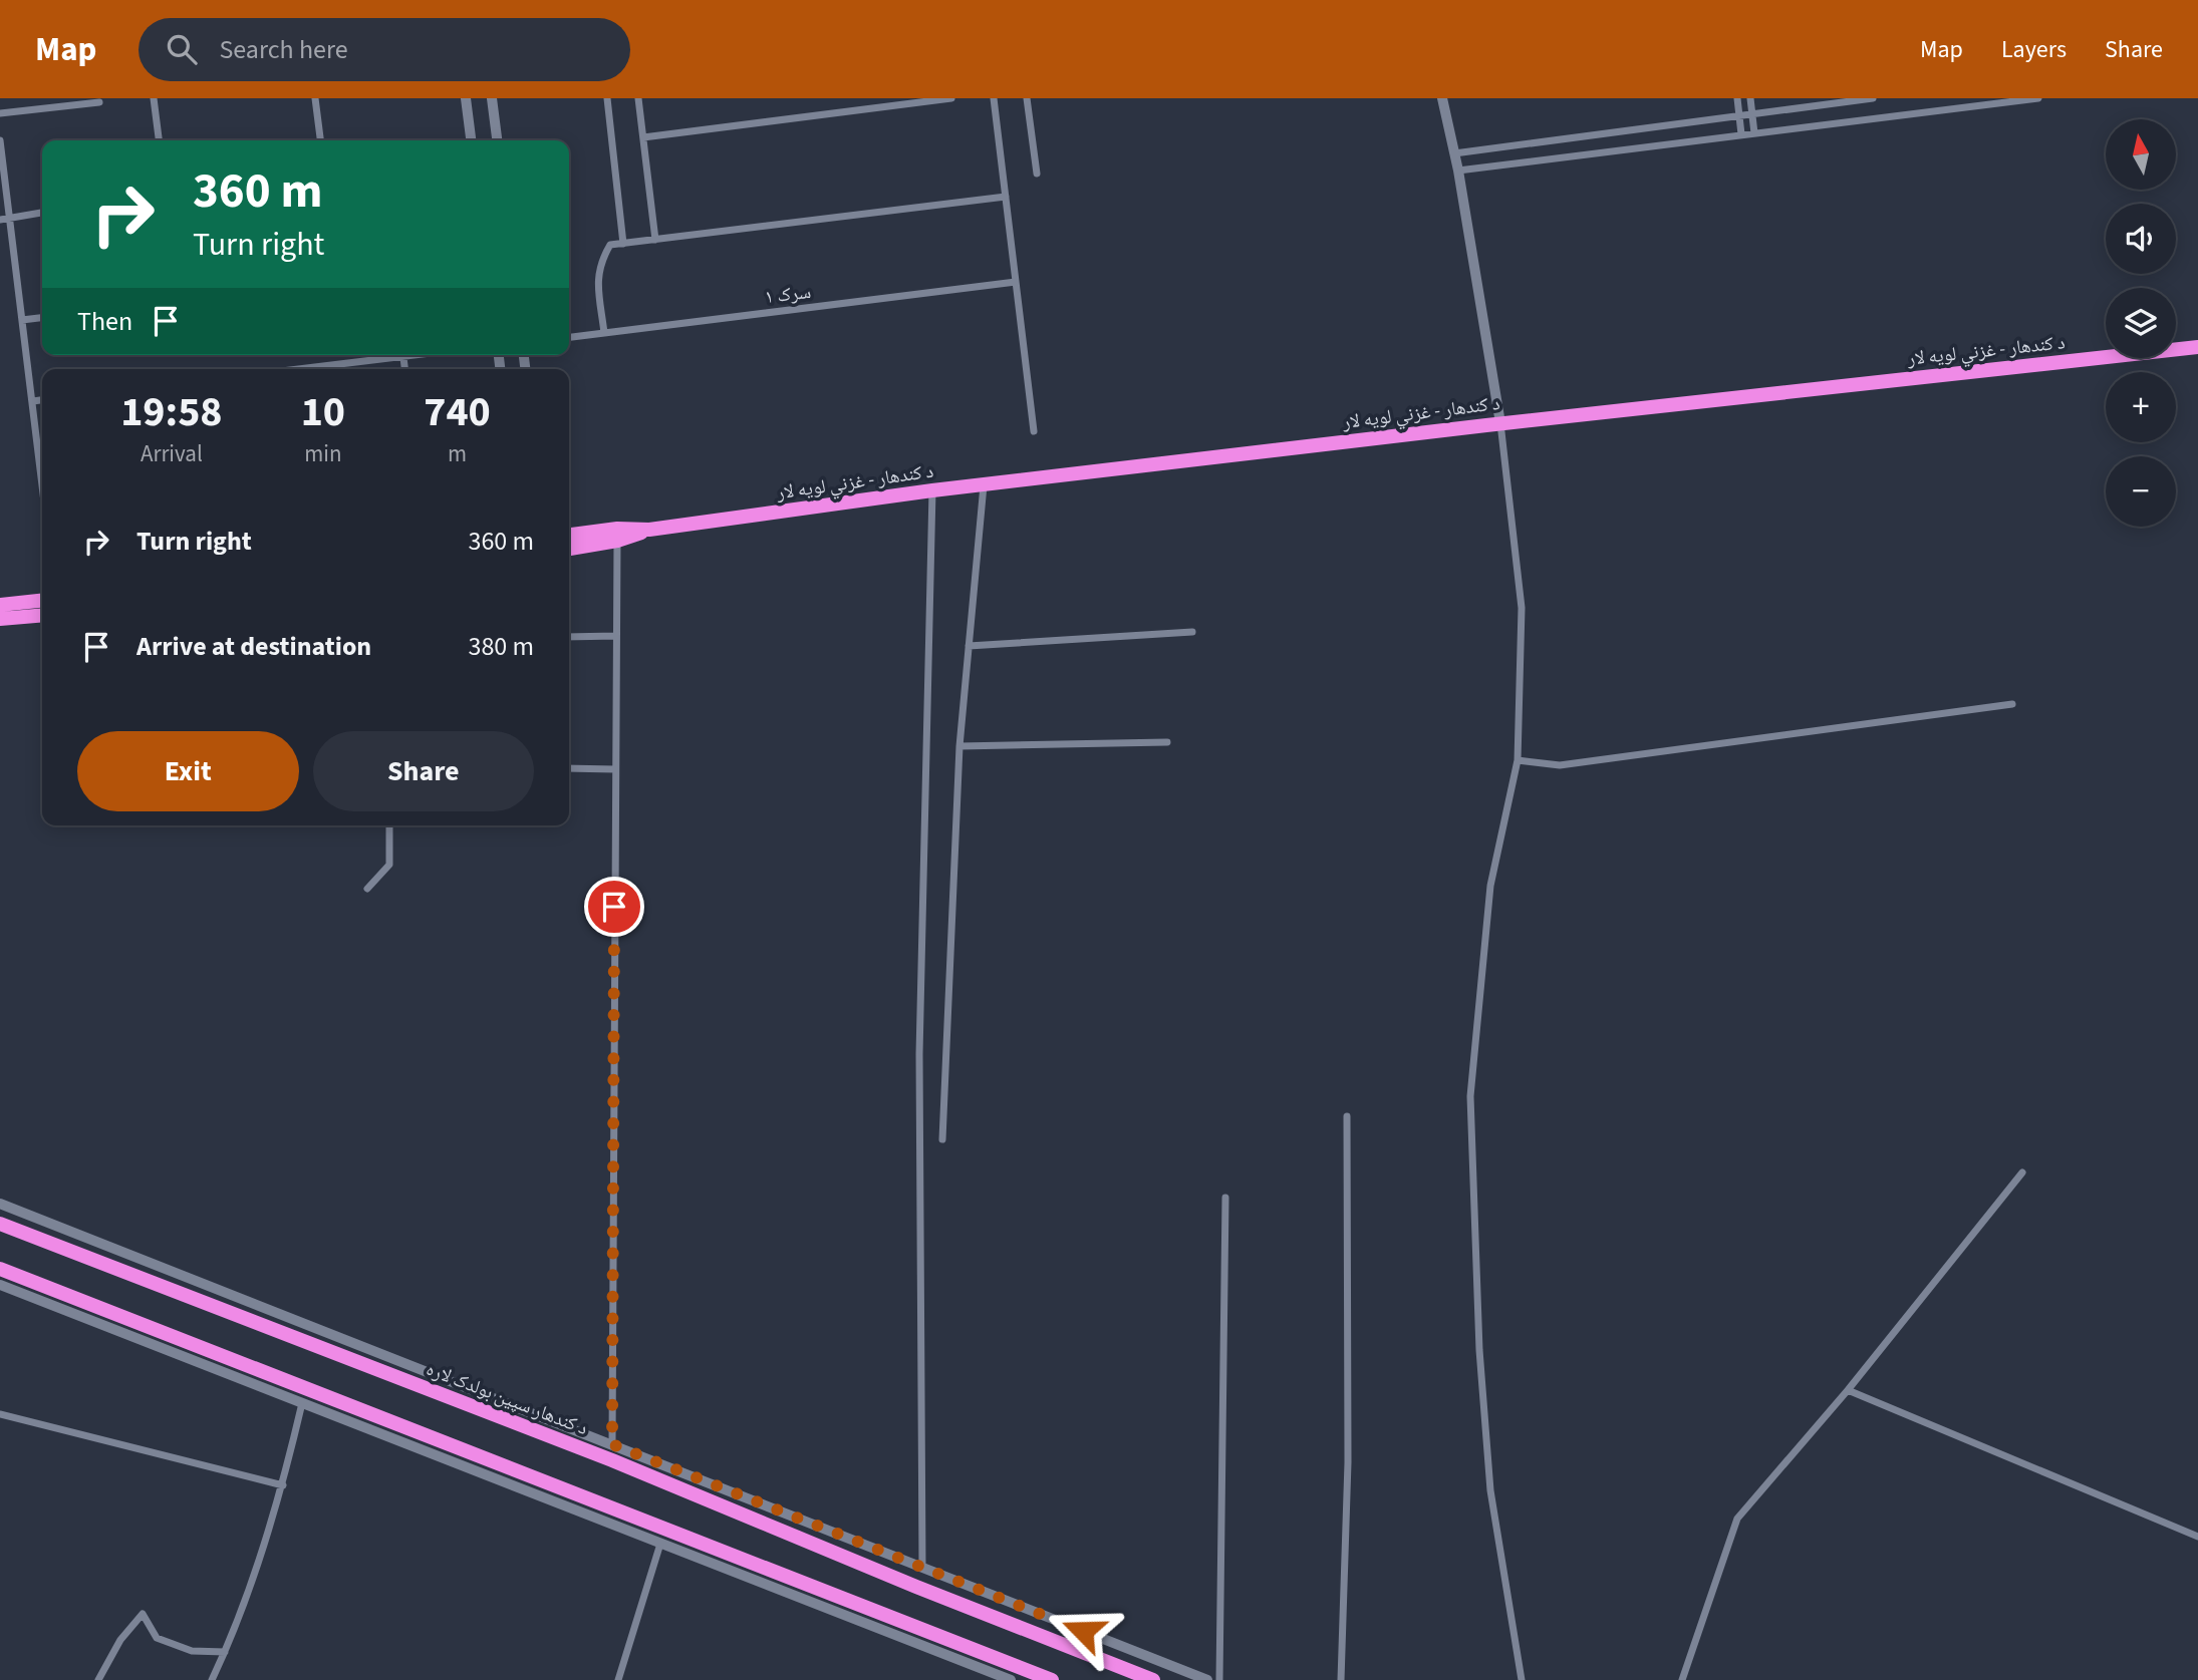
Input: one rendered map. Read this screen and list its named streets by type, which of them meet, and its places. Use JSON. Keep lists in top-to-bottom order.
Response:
{
  "streets": {
    "highway": ["د کندهار - غزني لويه لار", "د کندهار سپین بولدک لاره"],
    "street": ["سرک ۱"]
  },
  "north": "top",
  "page": {
    "header": "Map",
    "search": "Search here",
    "nav": ["Map", "Layers", "Share"],
    "map_buttons": ["+", "−"],
    "turn": ["360 m", "Turn right"],
    "then": "Then",
    "eta": [
      "19:58",
      "Arrival",
      "10",
      "min",
      "740",
      "m"
    ],
    "list": [
      {
        "name": "Turn right",
        "value": "360 m"
      },
      {
        "name": "Arrive at destination",
        "value": "380 m"
      }
    ],
    "buttons": ["Exit", "Share"]
  }
}
